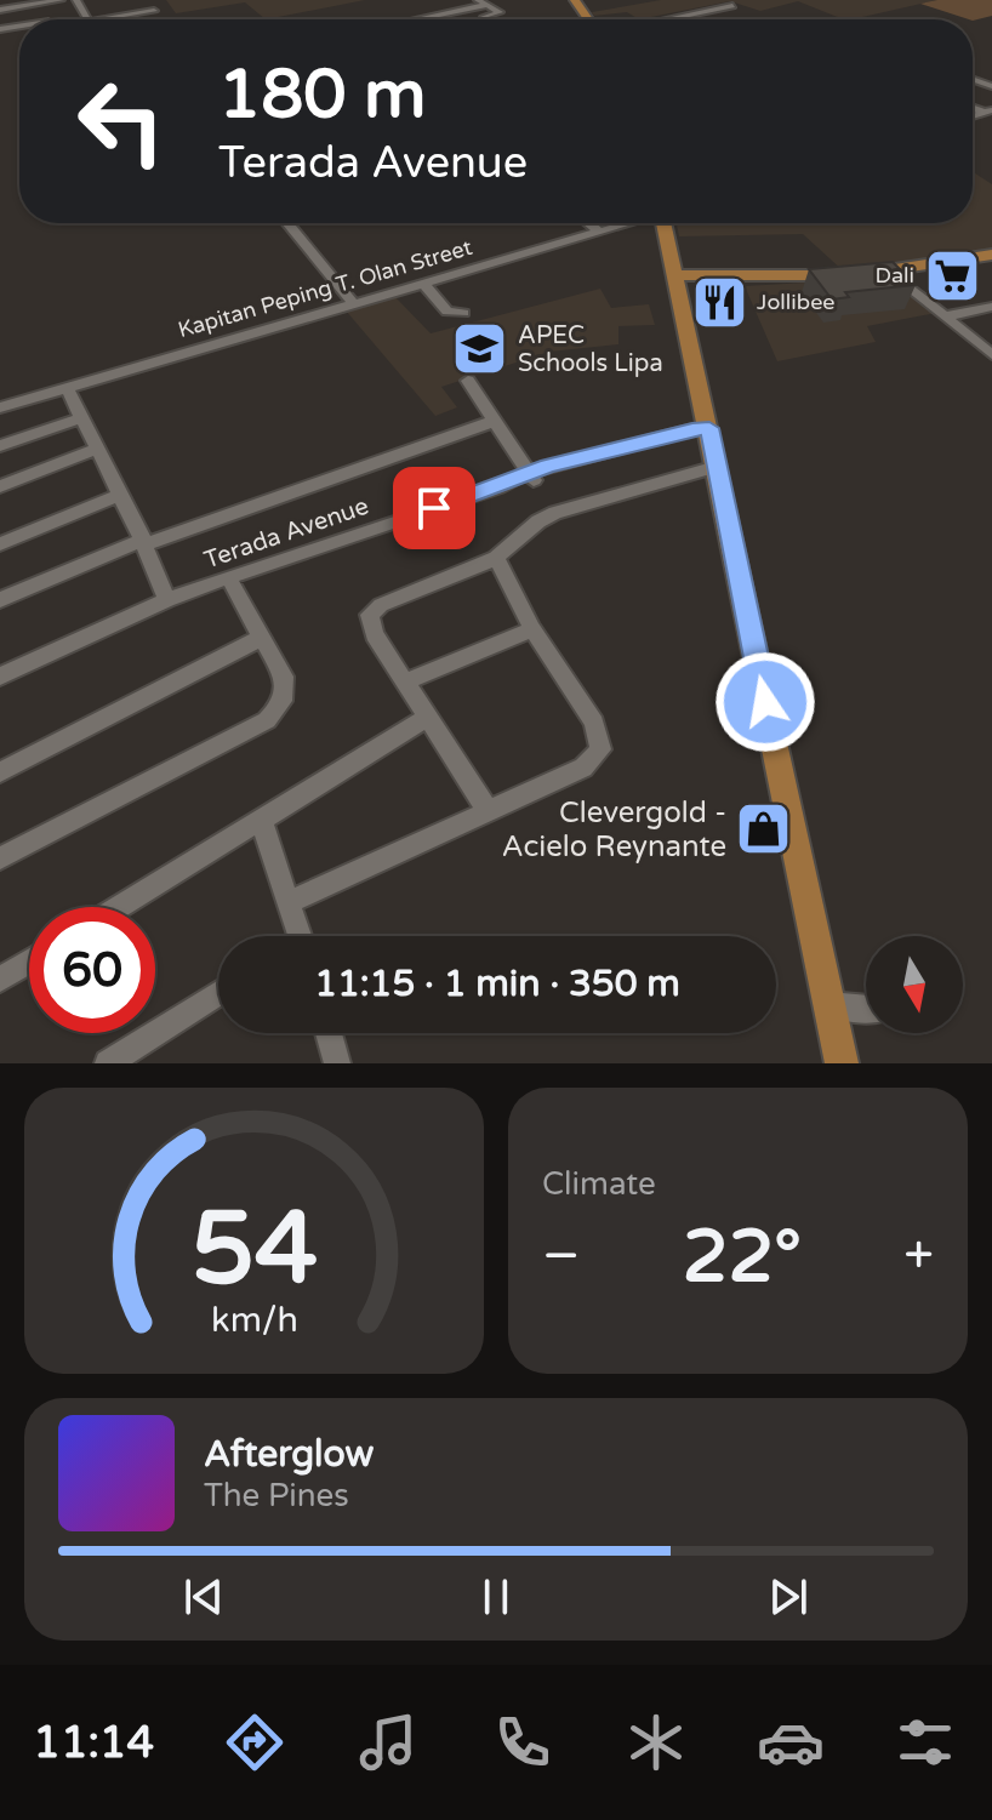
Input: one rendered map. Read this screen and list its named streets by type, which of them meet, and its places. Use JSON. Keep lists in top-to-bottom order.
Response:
{
  "streets": {
    "street": ["Kapitan Peping T. Olan Street", "Terada Avenue"]
  },
  "places": {
    "supermarket": ["Dali"],
    "restaurant": ["Jollibee"],
    "school or university": ["APEC Schools Lipa"],
    "shop": ["Clevergold - Acielo Reynante"]
  },
  "north": "bottom",
  "page": {
    "turn": ["180 m", "Terada Avenue"],
    "limit": "60",
    "trip": "11:15 · 1 min · 350 m",
    "tile": "Climate",
    "heat": ["−", "22°", "+"],
    "song": ["Afterglow", "The Pines"],
    "tabs": "11:14",
    "gauge": ["54", "km/h"]
  }
}
